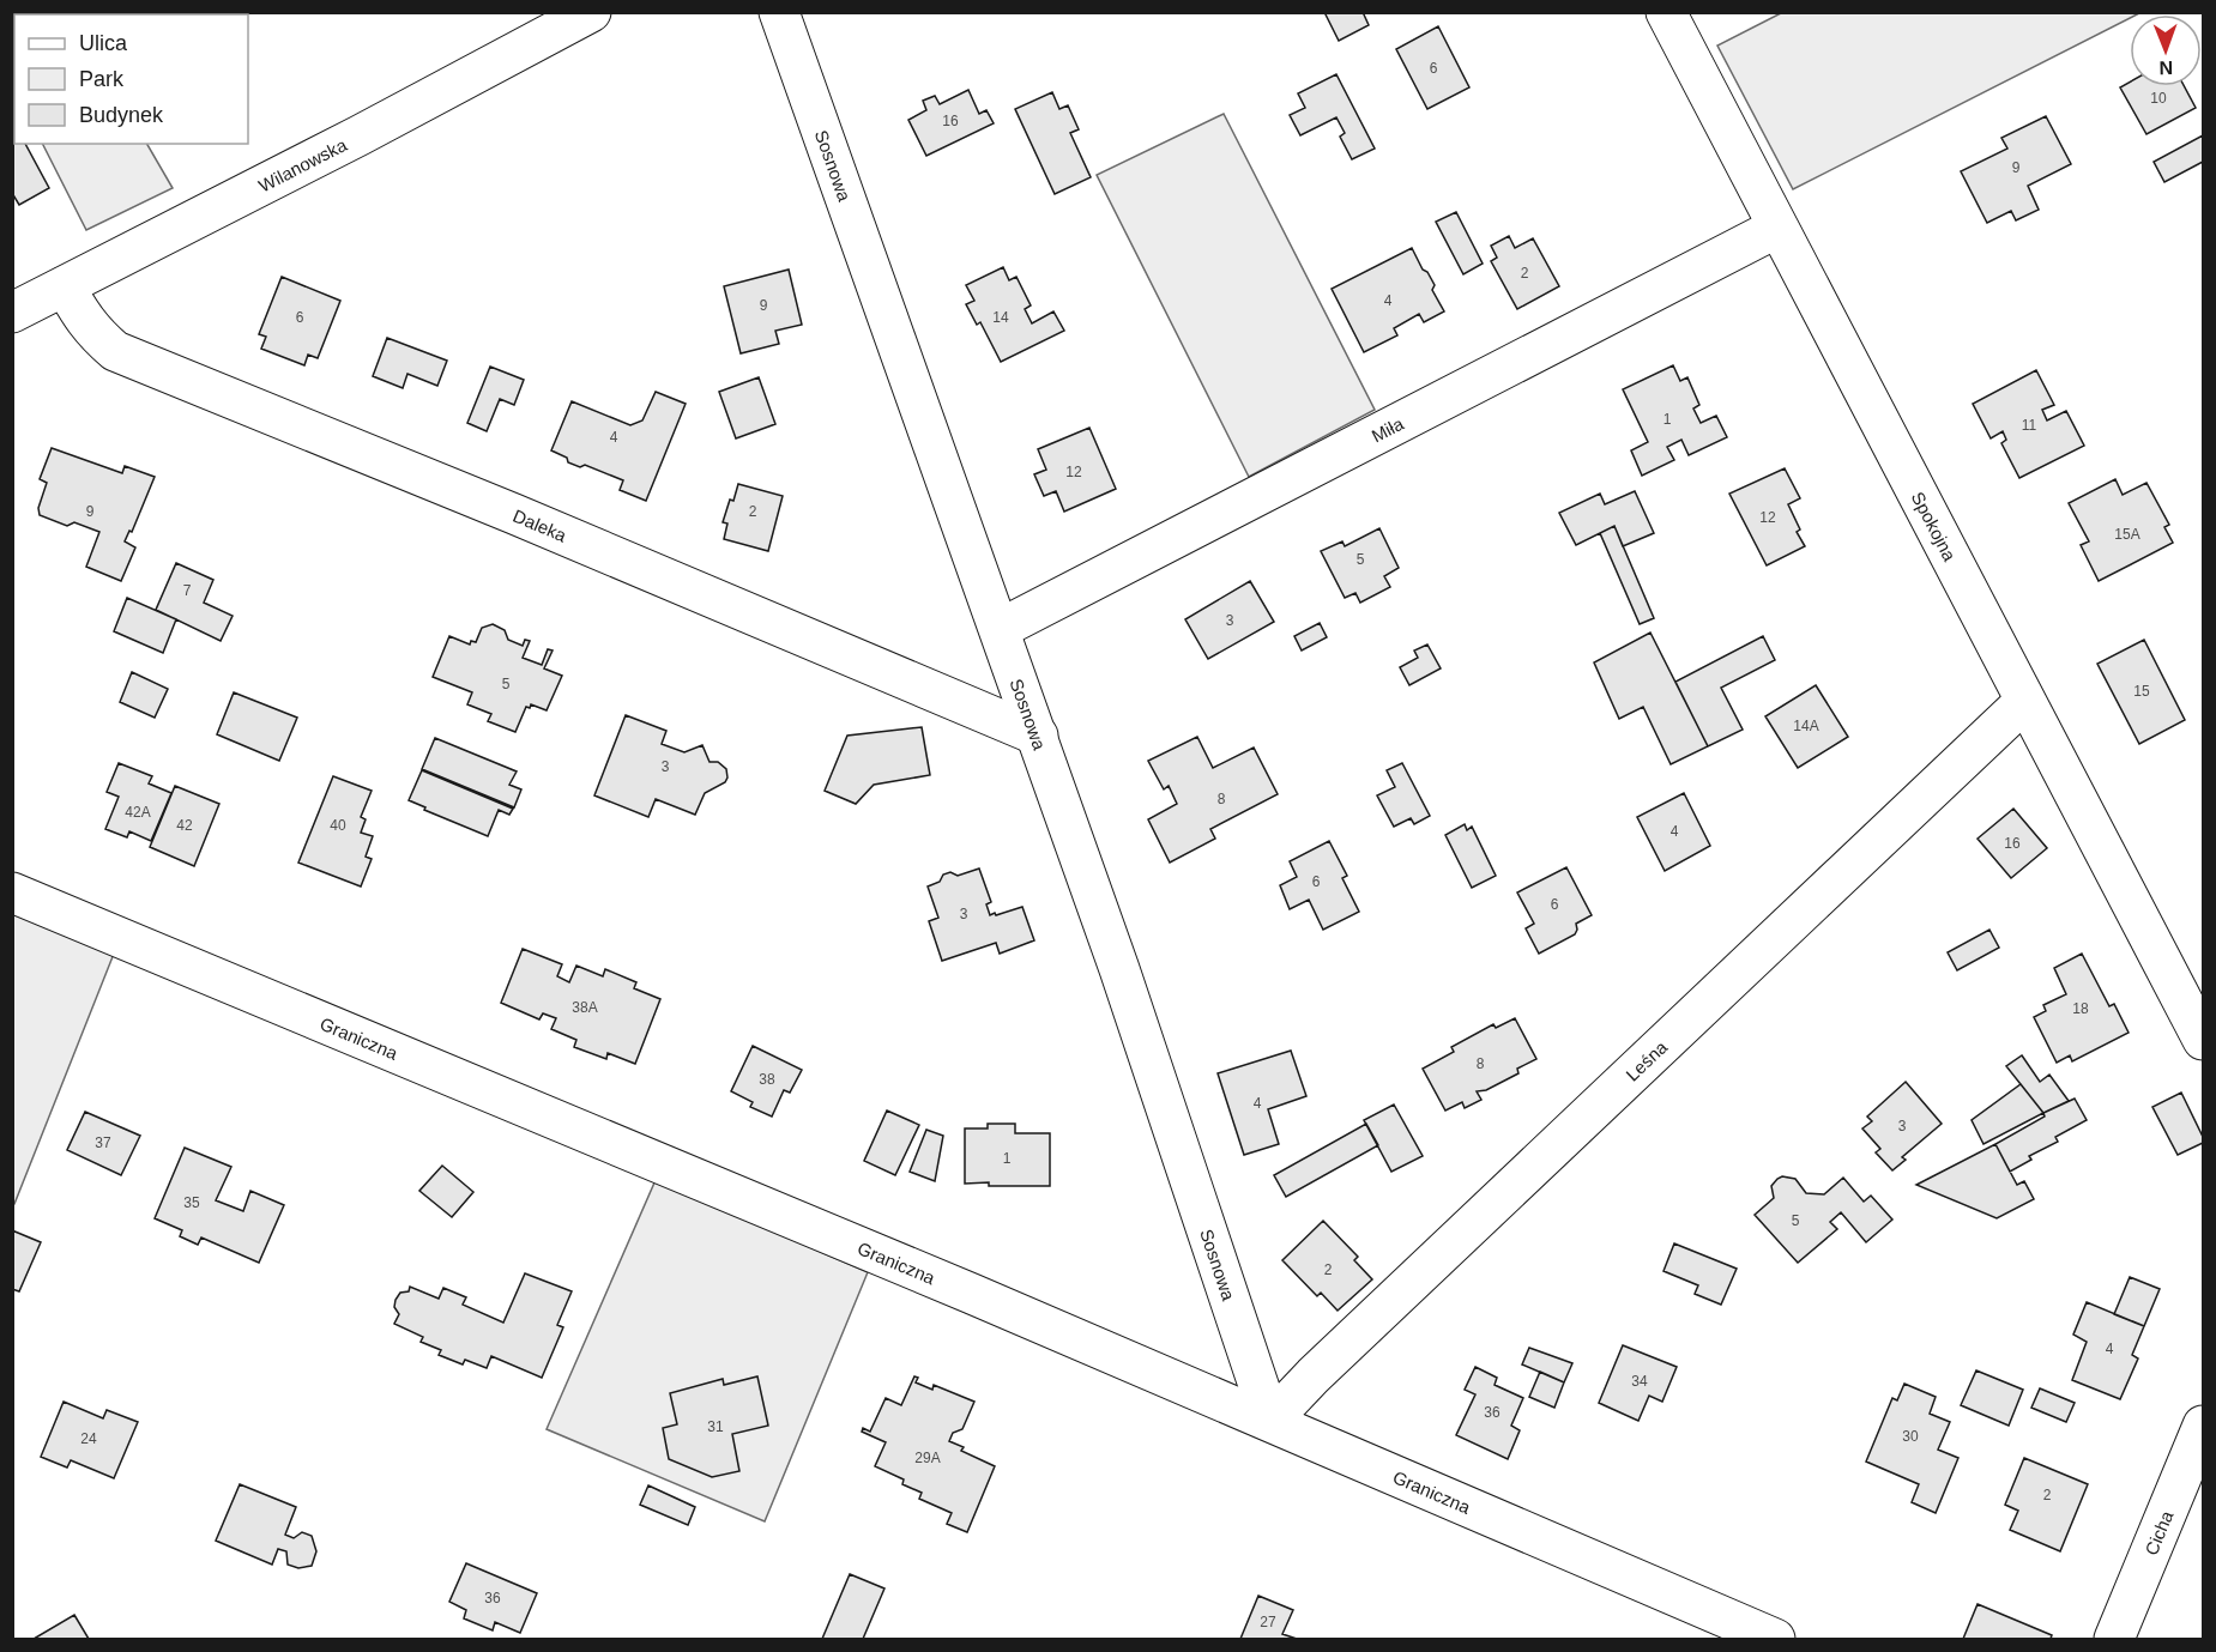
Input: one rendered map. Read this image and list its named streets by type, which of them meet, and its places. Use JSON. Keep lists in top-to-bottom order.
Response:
{
  "streets": {
    "street": [
      "Wilanowska",
      "Sosnowa",
      "Miła",
      "Daleka",
      "Spokojna",
      "Graniczna",
      "Leśna",
      "Cicha"
    ]
  },
  "crossings": [
    ["Wilanowska", "Daleka"],
    ["Sosnowa", "Miła"],
    ["Sosnowa", "Daleka"],
    ["Sosnowa", "Graniczna"],
    ["Sosnowa", "Leśna"],
    ["Miła", "Spokojna"],
    ["Spokojna", "Leśna"],
    ["Graniczna", "Leśna"]
  ],
  "house_numbers": [
    "6",
    "10",
    "16",
    "9",
    "2",
    "4",
    "9",
    "6",
    "14",
    "1",
    "11",
    "4",
    "12",
    "9",
    "2",
    "12",
    "15A",
    "5",
    "7",
    "3",
    "5",
    "15",
    "14A",
    "3",
    "8",
    "42A",
    "42",
    "40",
    "4",
    "16",
    "6",
    "6",
    "3",
    "38A",
    "18",
    "8",
    "38",
    "4",
    "3",
    "37",
    "1",
    "35",
    "5",
    "2",
    "4",
    "34",
    "36",
    "31",
    "30",
    "24",
    "29A",
    "2",
    "36",
    "27"
  ],
  "legend": ["Ulica", "Park", "Budynek"],
  "north": "bottom"
}
